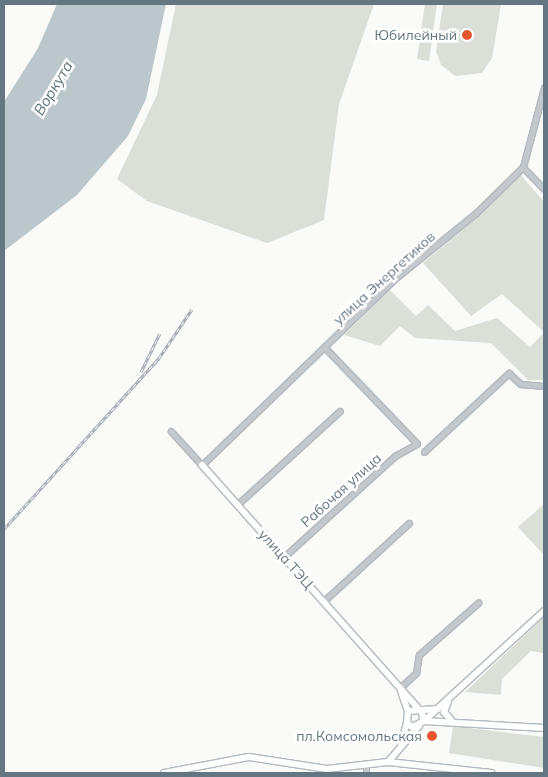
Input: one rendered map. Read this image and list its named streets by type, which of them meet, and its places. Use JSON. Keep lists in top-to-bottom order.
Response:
{
  "streets": {
    "street": ["улица Энергетиков", "Рабочая улица", "улица ТЭЦ"]
  },
  "crossings": [
    ["улица Энергетиков", "Рабочая улица"],
    ["улица Энергетиков", "улица ТЭЦ"],
    ["Рабочая улица", "улица ТЭЦ"]
  ],
  "water": ["Воркута"],
  "places": ["Юбилейный", "пл.Комсомольская"]
}
